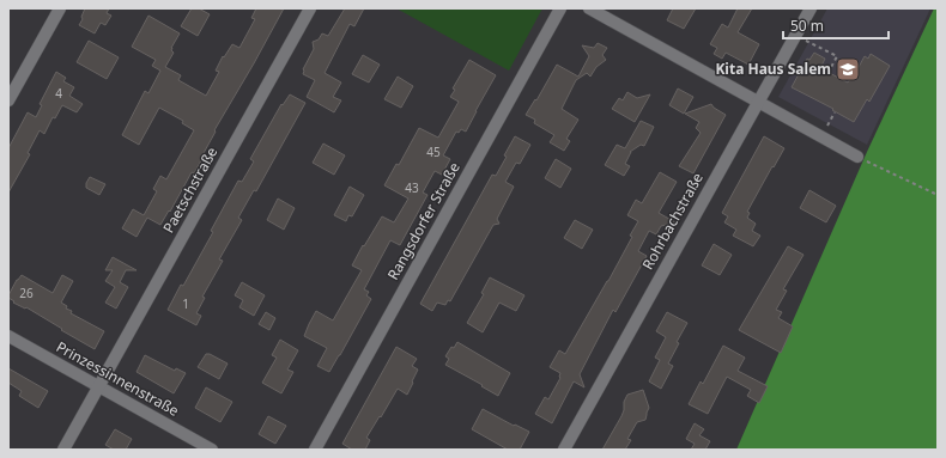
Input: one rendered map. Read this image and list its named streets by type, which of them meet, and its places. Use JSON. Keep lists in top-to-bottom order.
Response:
{
  "streets": {
    "street": [
      "Paetschstraße",
      "Rangsdorfer Straße",
      "Rohrbachstraße",
      "Prinzessinnenstraße"
    ]
  },
  "crossings": [
    ["Paetschstraße", "Prinzessinnenstraße"]
  ],
  "places": {
    "school or university": ["Kita Haus Salem"]
  },
  "house_numbers": [
    "4",
    "45",
    "43",
    "26",
    "1"
  ],
  "scale_bar": "50 m"
}
